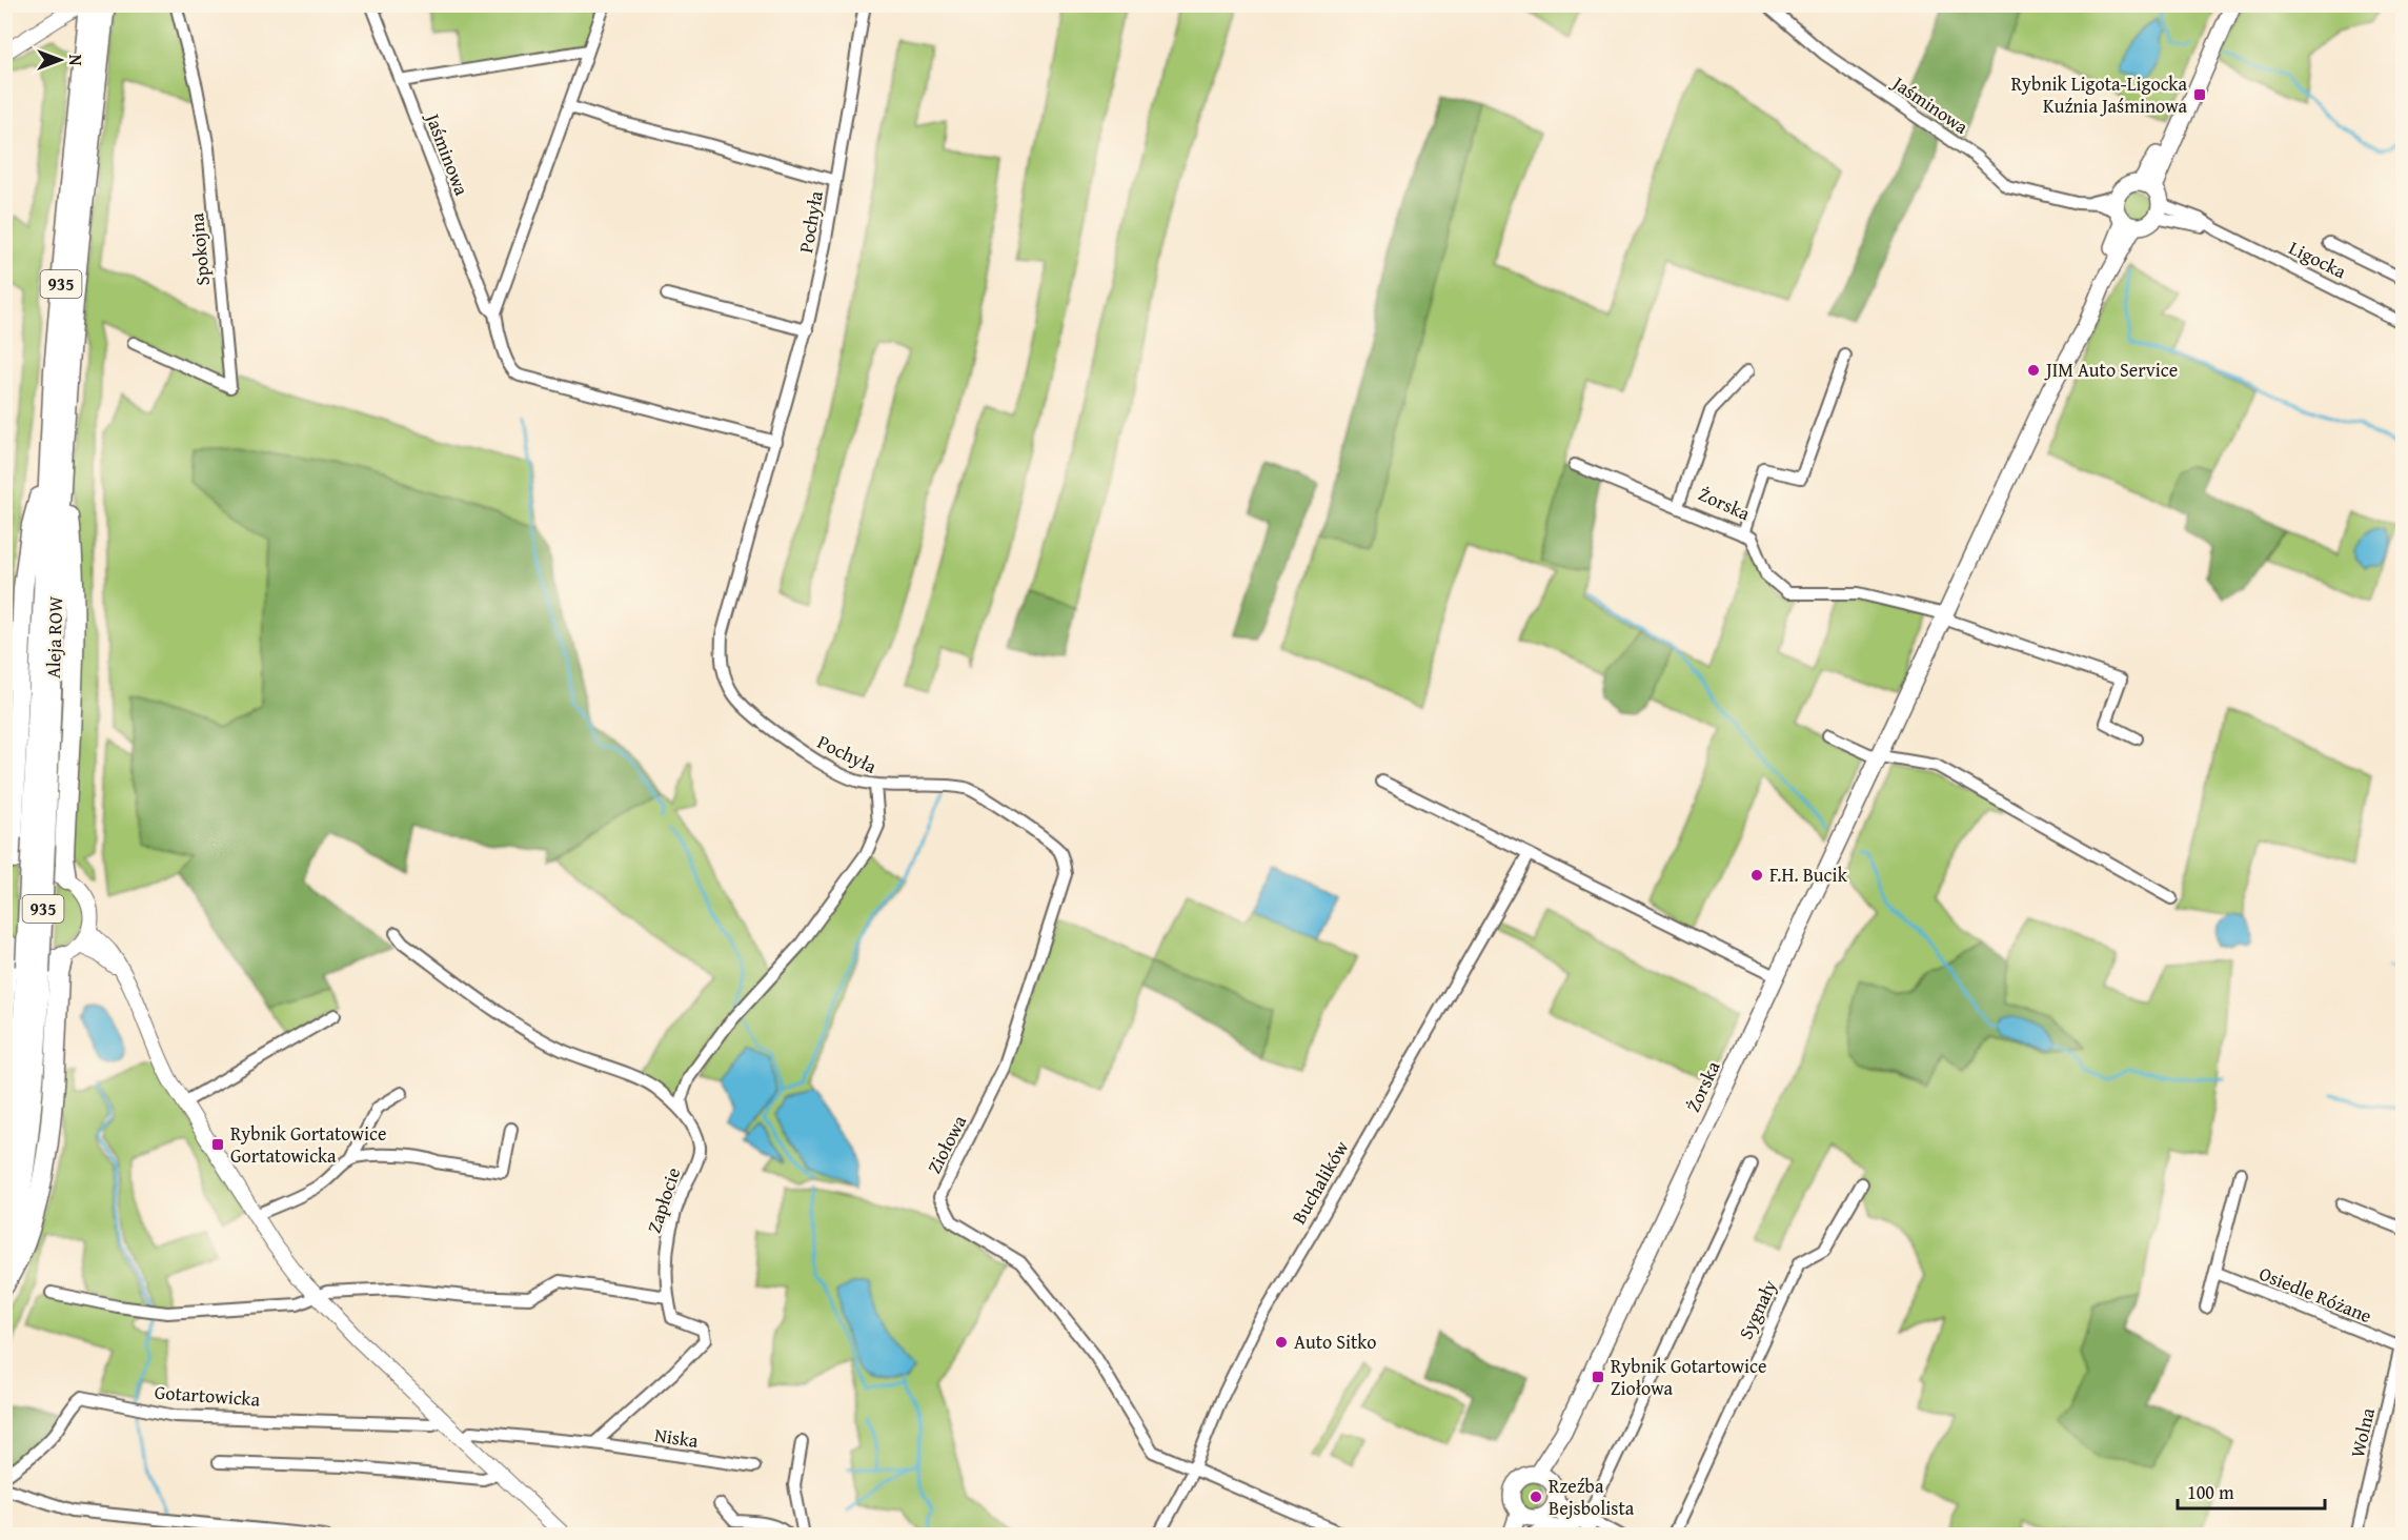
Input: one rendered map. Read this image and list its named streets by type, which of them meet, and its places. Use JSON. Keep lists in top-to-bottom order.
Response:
{
  "streets": {
    "main road": ["935", "Żorska", "Aleja ROW"],
    "street": [
      "Jaśminowa",
      "Pochyła",
      "Spokojna",
      "Ligocka",
      "Ziołowa",
      "Buchalików",
      "Zapłocie",
      "Osiedle Różane",
      "Sygnały",
      "Gotartowicka",
      "Wolna",
      "Niska"
    ]
  },
  "crossings": [
    ["Jaśminowa", "Pochyła"],
    ["Jaśminowa", "Ligocka"],
    ["Jaśminowa", "Żorska"],
    ["Pochyła", "Ziołowa"],
    ["Pochyła", "Zapłocie"],
    ["Ligocka", "Żorska"],
    ["Ziołowa", "Buchalików"],
    ["Zapłocie", "Niska"],
    ["Osiedle Różane", "Wolna"]
  ],
  "places": {
    "transit": ["Rybnik Ligota-Ligocka Kuźnia Jaśminowa", "Rybnik Gortatowice Gortatowicka", "Rybnik Gotartowice Ziołowa"],
    "other": [
      "JIM Auto Service",
      "F.H. Bucik",
      "Auto Sitko",
      "Rzeźba Bejsbolista"
    ]
  },
  "scale_bar": "100 m",
  "north": "right"
}
